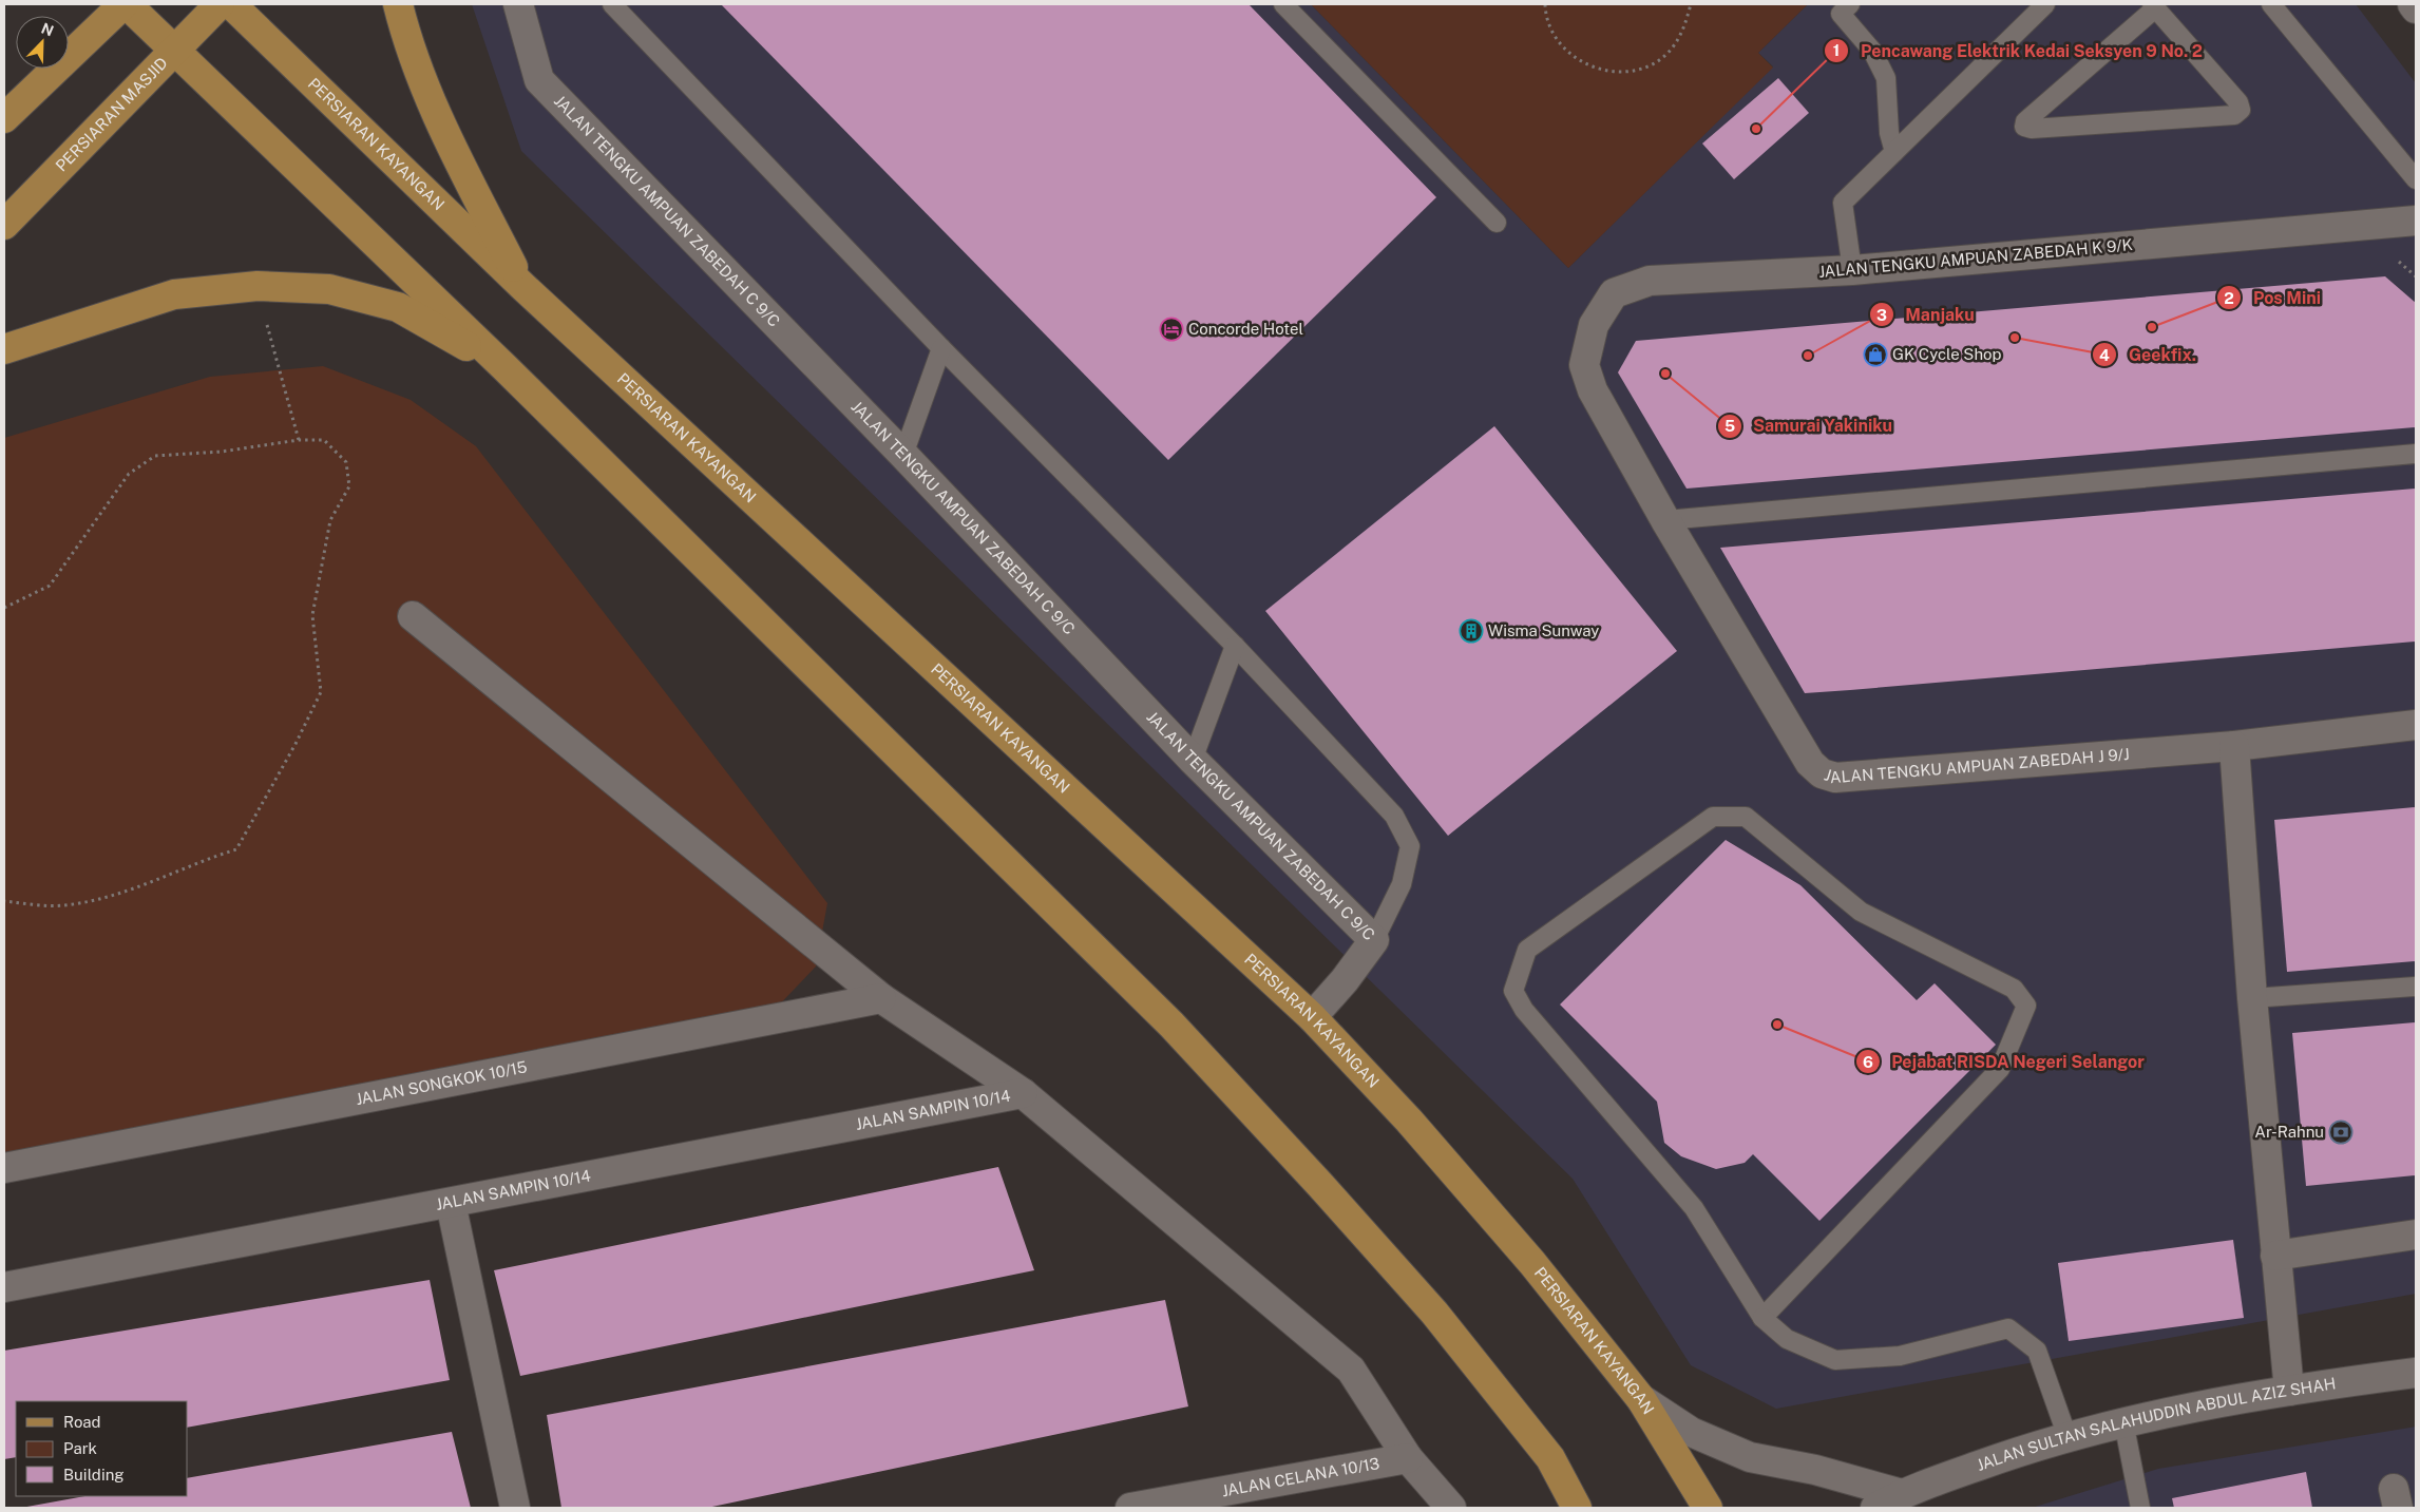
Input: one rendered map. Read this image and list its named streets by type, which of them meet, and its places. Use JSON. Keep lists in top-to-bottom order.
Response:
{
  "streets": {
    "main road": ["PERSIARAN MASJID", "PERSIARAN KAYANGAN"],
    "street": [
      "JALAN TENGKU AMPUAN ZABEDAH C 9/C",
      "JALAN TENGKU AMPUAN ZABEDAH K 9/K",
      "JALAN TENGKU AMPUAN ZABEDAH J 9/J",
      "JALAN SONGKOK 10/15",
      "JALAN SAMPIN 10/14",
      "JALAN SULTAN SALAHUDDIN ABDUL AZIZ SHAH",
      "JALAN CELANA 10/13"
    ]
  },
  "crossings": [
    ["PERSIARAN KAYANGAN", "JALAN TENGKU AMPUAN ZABEDAH C 9/C"],
    ["JALAN TENGKU AMPUAN ZABEDAH K 9/K", "JALAN TENGKU AMPUAN ZABEDAH J 9/J"]
  ],
  "places": {
    "other": [
      "Pencawang Elektrik Kedai Seksyen 9 No. 2",
      "Pos Mini",
      "Geekfix.",
      "Manjaku",
      "Samurai Yakiniku",
      "Pejabat RISDA Negeri Selangor"
    ],
    "hotel": ["Concorde Hotel"],
    "shop": ["GK Cycle Shop"],
    "building": ["Wisma Sunway"],
    "bank": ["Ar-Rahnu"]
  },
  "legend": ["Road", "Park", "Building"],
  "north": "top right"
}
